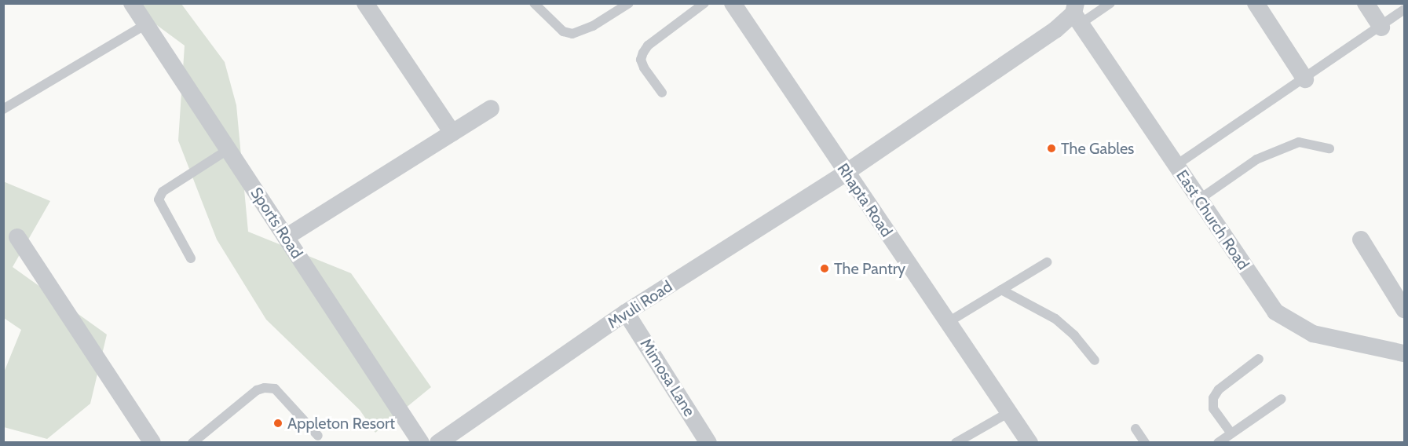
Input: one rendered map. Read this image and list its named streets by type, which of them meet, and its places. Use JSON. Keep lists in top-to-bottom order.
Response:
{
  "streets": {
    "street": [
      "Rhapta Road",
      "East Church Road",
      "Sports Road",
      "Mvuli Road",
      "Mimosa Lane"
    ]
  },
  "crossings": [
    ["Rhapta Road", "Mvuli Road"],
    ["Mvuli Road", "Mimosa Lane"]
  ],
  "places": ["The Gables", "The Pantry", "Appleton Resort"]
}
